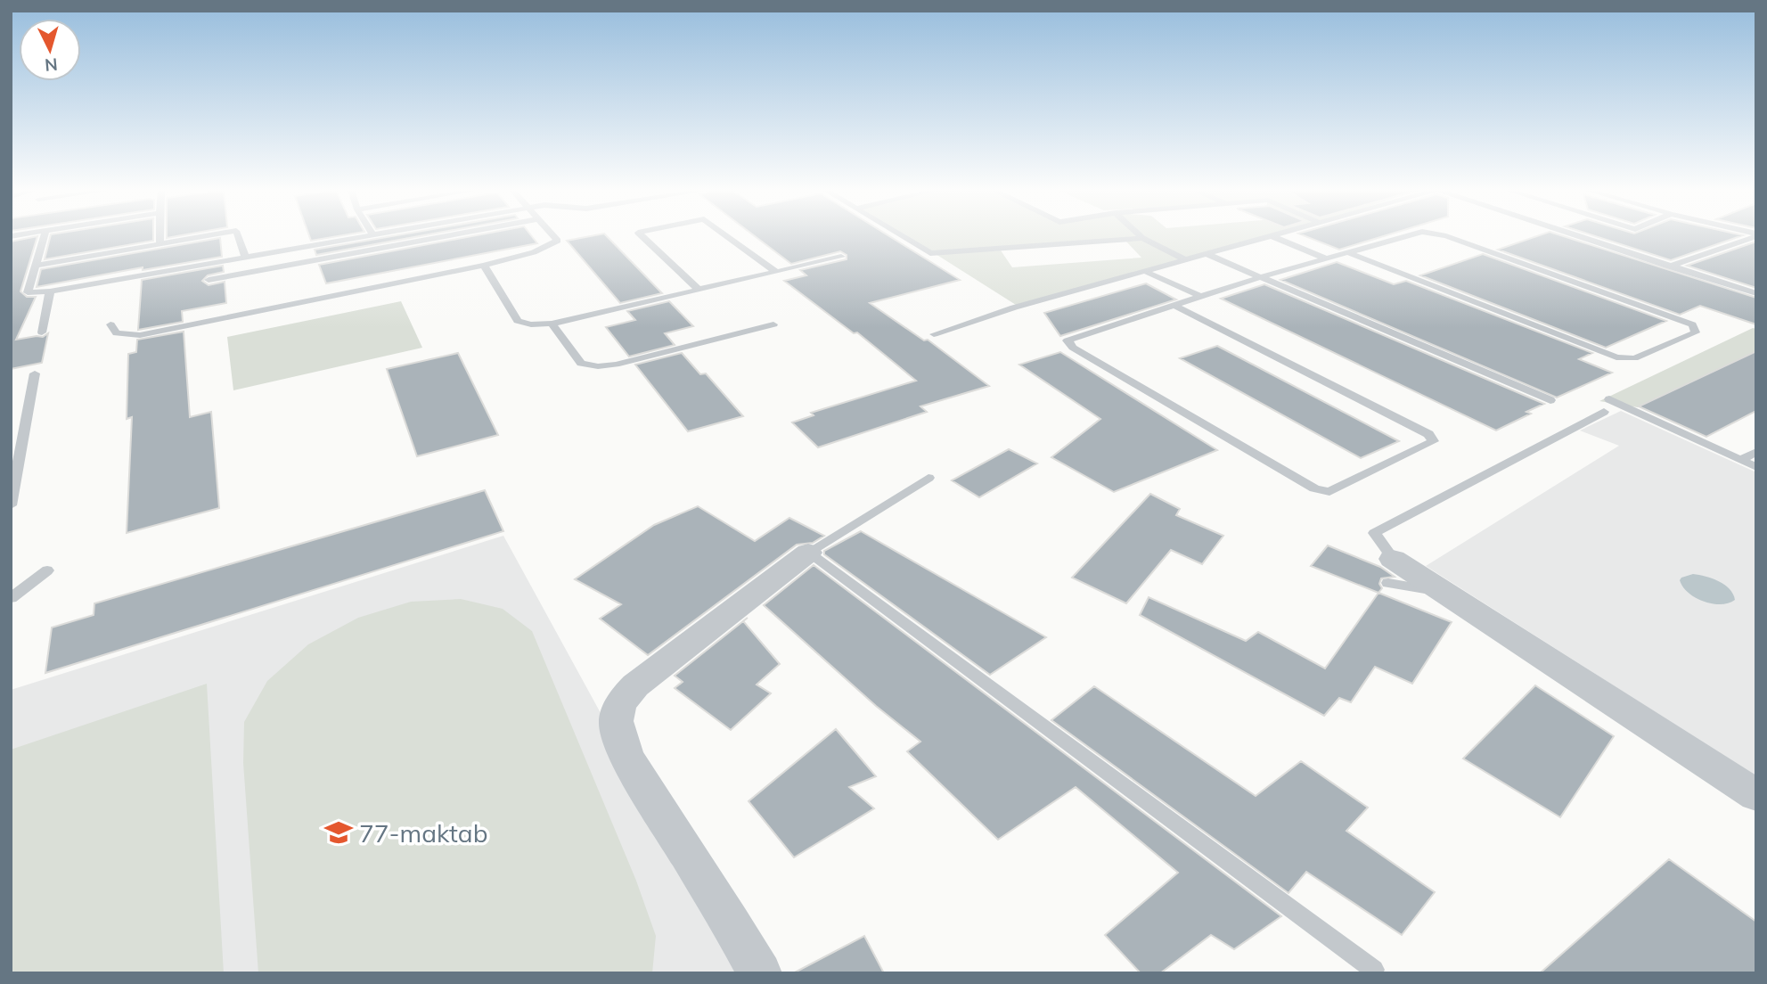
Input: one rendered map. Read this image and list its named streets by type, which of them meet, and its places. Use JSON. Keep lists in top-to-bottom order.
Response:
{
  "places": {
    "school or university": ["77-maktab"]
  },
  "north": "bottom"
}
